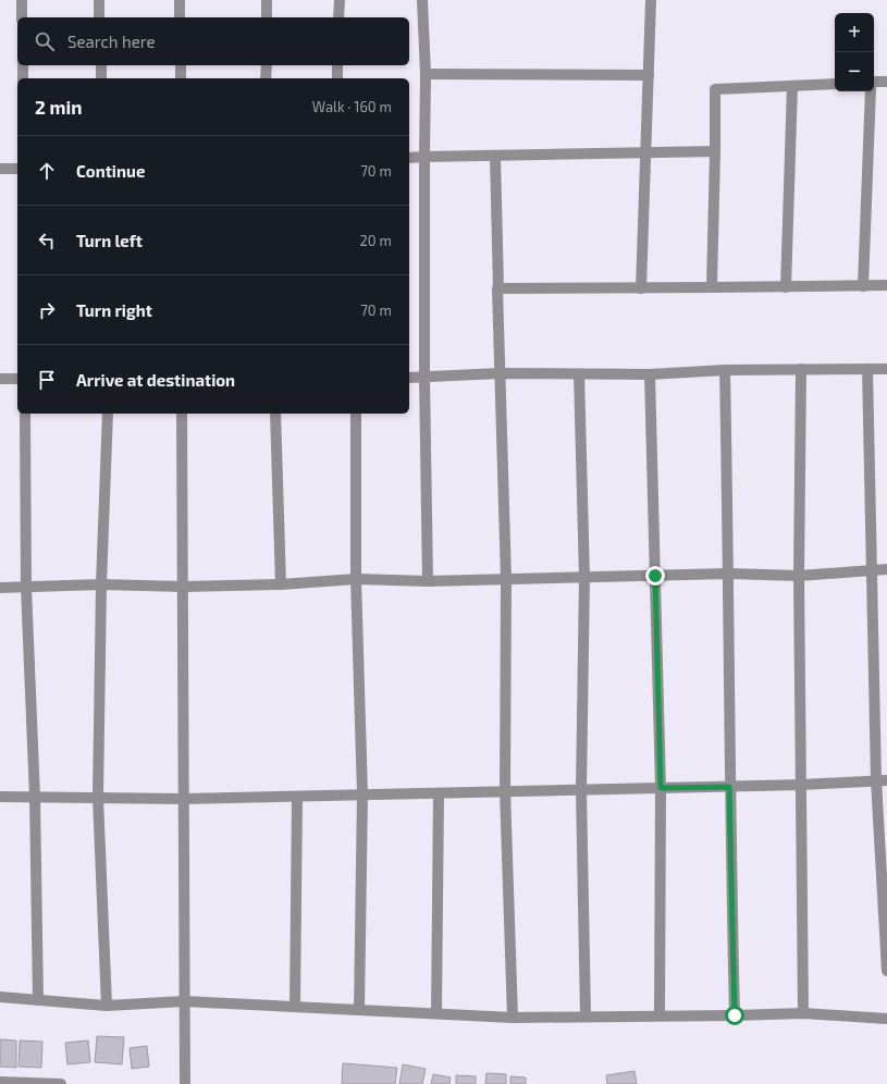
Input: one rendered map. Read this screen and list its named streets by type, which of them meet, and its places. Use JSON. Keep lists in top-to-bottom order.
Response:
{
  "page": {
    "map_buttons": ["+", "−"],
    "search": "Search here",
    "heading": ["2 min", "Walk · 160 m"],
    "list": [
      ["Continue", "70 m"],
      ["Turn left", "20 m"],
      ["Turn right", "70 m"],
      "Arrive at destination"
    ]
  }
}
